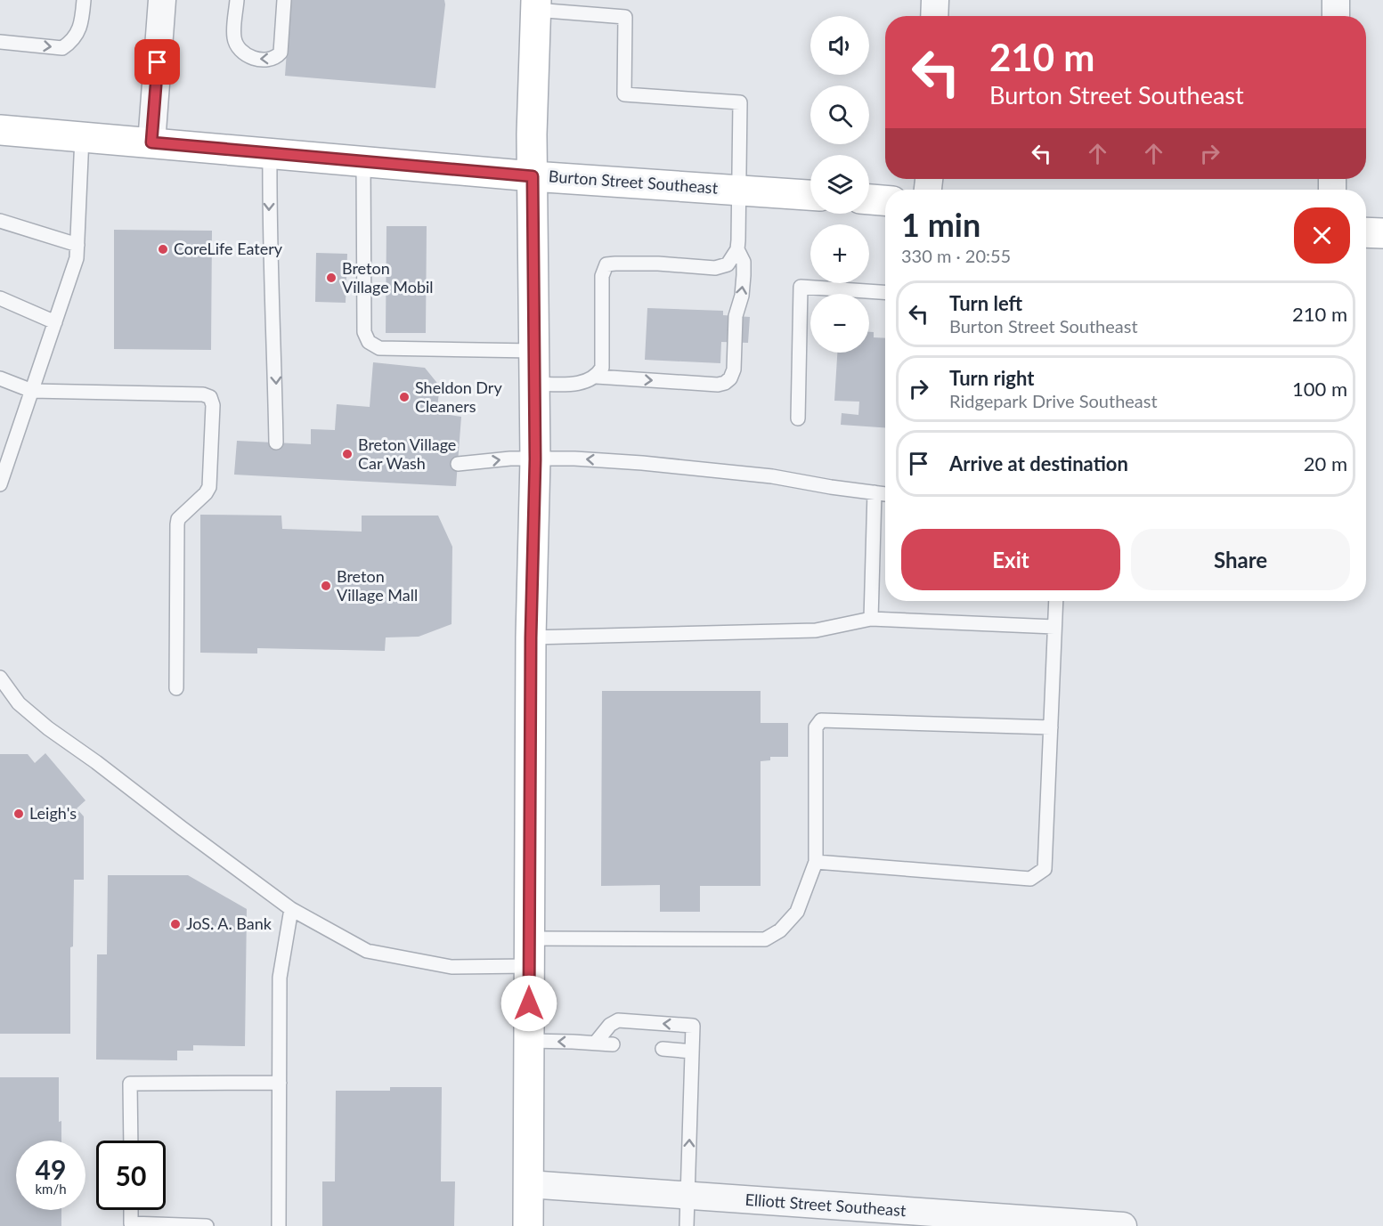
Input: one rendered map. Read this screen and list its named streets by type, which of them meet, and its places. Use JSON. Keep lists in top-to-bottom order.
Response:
{
  "streets": {
    "main road": ["Burton Street Southeast"],
    "street": ["Elliott Street Southeast"]
  },
  "places": [
    "CoreLife Eatery",
    "Breton Village Mobil",
    "Sheldon Dry Cleaners",
    "Breton Village Car Wash",
    "Breton Village Mall",
    "Leigh's",
    "JoS. A. Bank"
  ],
  "page": {
    "map_buttons": ["+", "−"],
    "turn": ["210 m", "Burton Street Southeast"],
    "heading": ["1 min", "330 m · 20:55"],
    "list": [
      {
        "name": "Turn left",
        "note": "Burton Street Southeast",
        "value": "210 m"
      },
      {
        "name": "Turn right",
        "note": "Ridgepark Drive Southeast",
        "value": "100 m"
      },
      {
        "name": "Arrive at destination",
        "value": "20 m"
      }
    ],
    "buttons": ["Exit", "Share"],
    "speed": "49 km/h",
    "limit": "50"
  }
}
